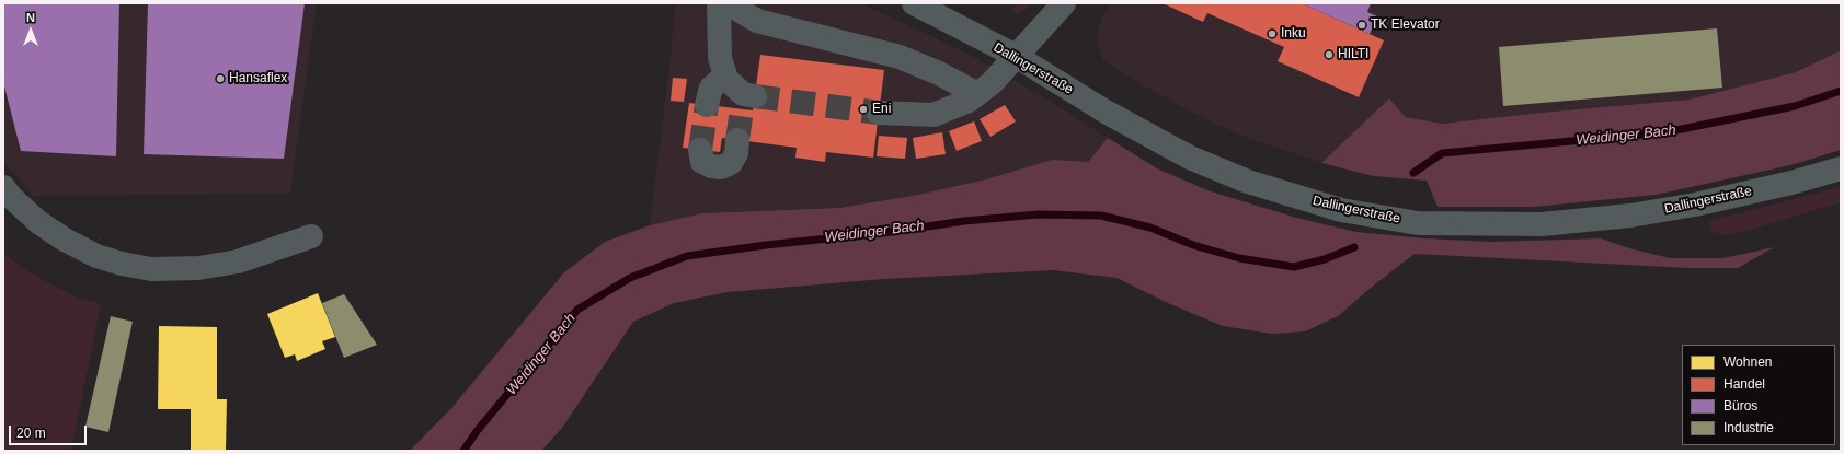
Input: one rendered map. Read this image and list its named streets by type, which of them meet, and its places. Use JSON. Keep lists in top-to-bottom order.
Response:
{
  "streets": {
    "street": ["Dallingerstraße"]
  },
  "water": ["Weidinger Bach"],
  "places": [
    "TK Elevator",
    "Inku",
    "HILTI",
    "Hansaflex",
    "Eni"
  ],
  "legend": [
    "Wohnen",
    "Handel",
    "Büros",
    "Industrie"
  ],
  "scale_bar": "20 m",
  "north": "top"
}
